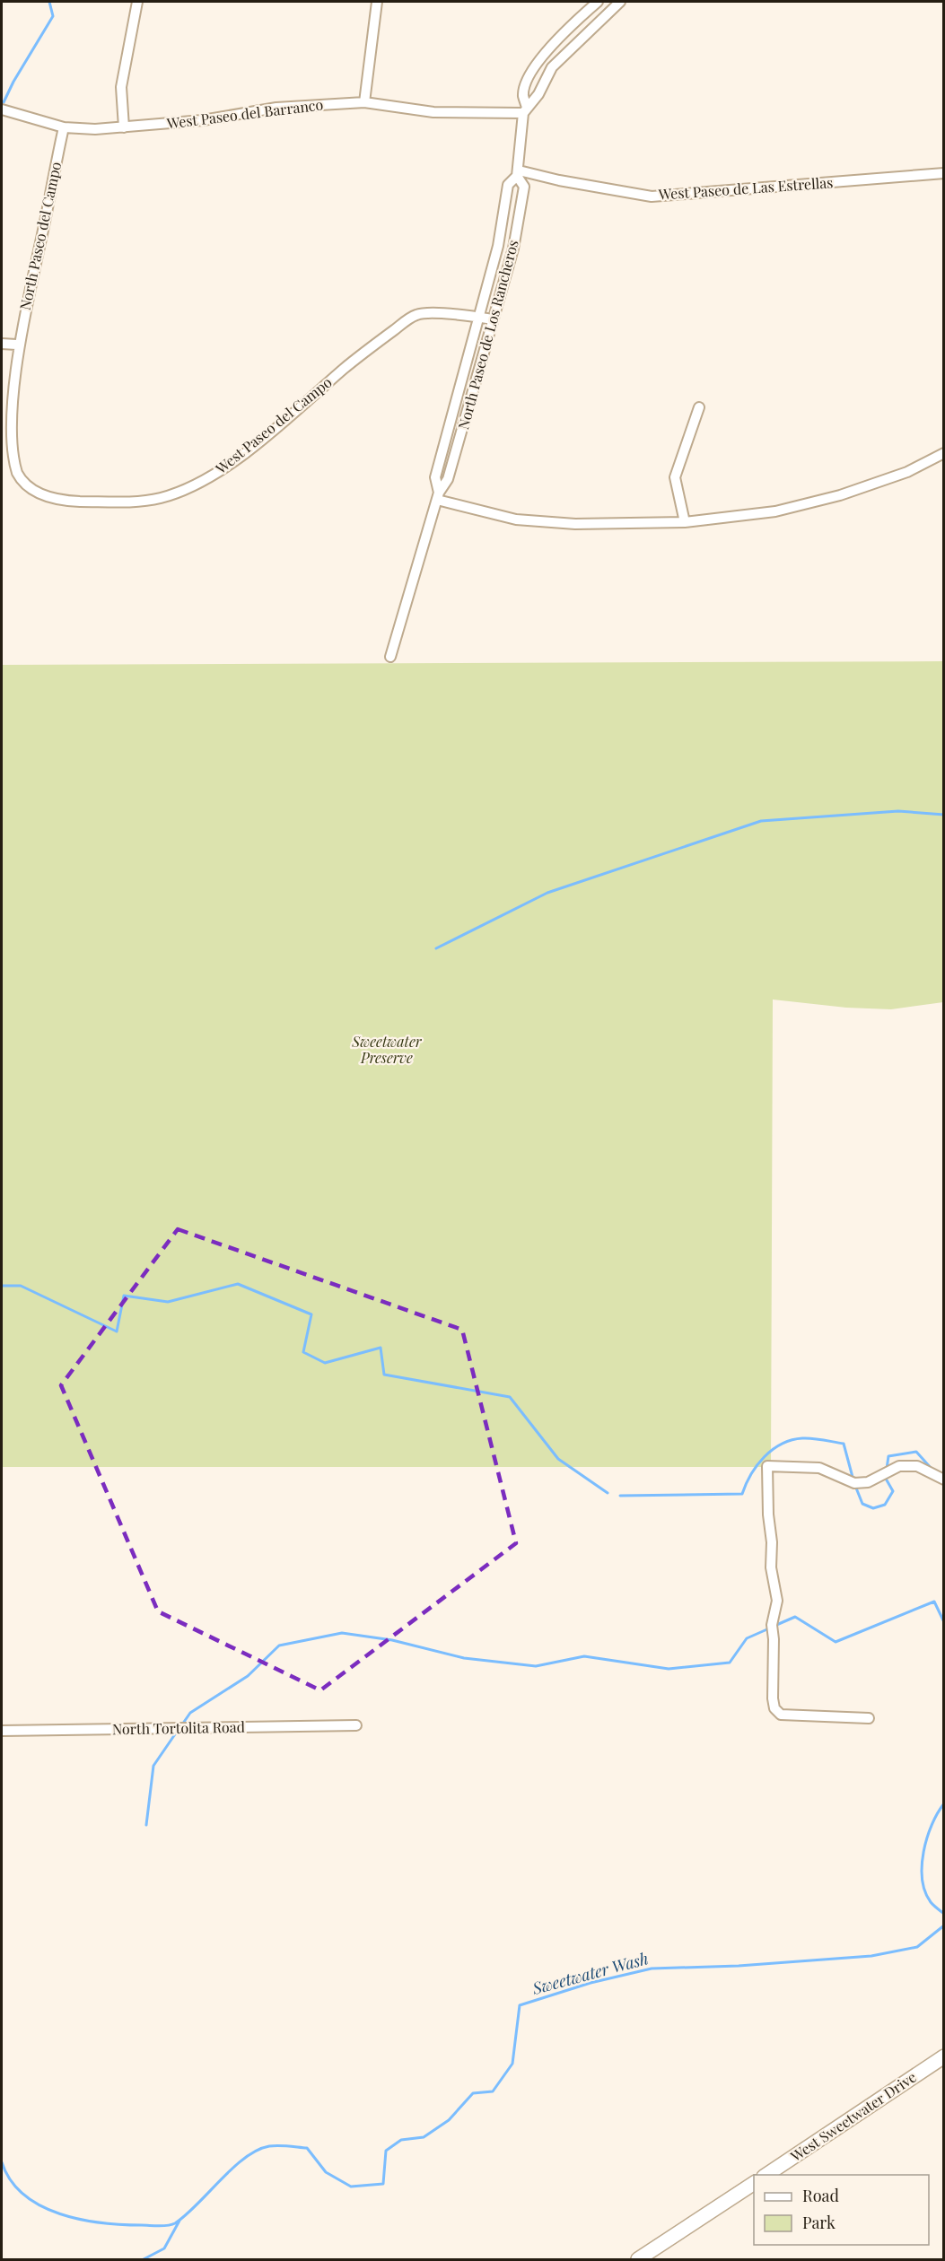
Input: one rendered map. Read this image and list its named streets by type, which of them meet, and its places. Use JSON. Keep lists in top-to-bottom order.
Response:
{
  "streets": {
    "street": [
      "West Paseo del Barranco",
      "West Paseo de Las Estrellas",
      "North Paseo del Campo",
      "North Paseo de Los Rancheros",
      "West Paseo del Campo",
      "North Tortolita Road",
      "West Sweetwater Drive"
    ]
  },
  "crossings": [
    ["West Paseo del Barranco", "North Paseo del Campo"],
    ["West Paseo del Barranco", "North Paseo de Los Rancheros"],
    ["West Paseo de Las Estrellas", "North Paseo de Los Rancheros"],
    ["North Paseo del Campo", "West Paseo del Campo"],
    ["North Paseo de Los Rancheros", "West Paseo del Campo"]
  ],
  "water": ["Sweetwater Wash"],
  "parks": ["Sweetwater Preserve"],
  "legend": ["Road", "Park"]
}
